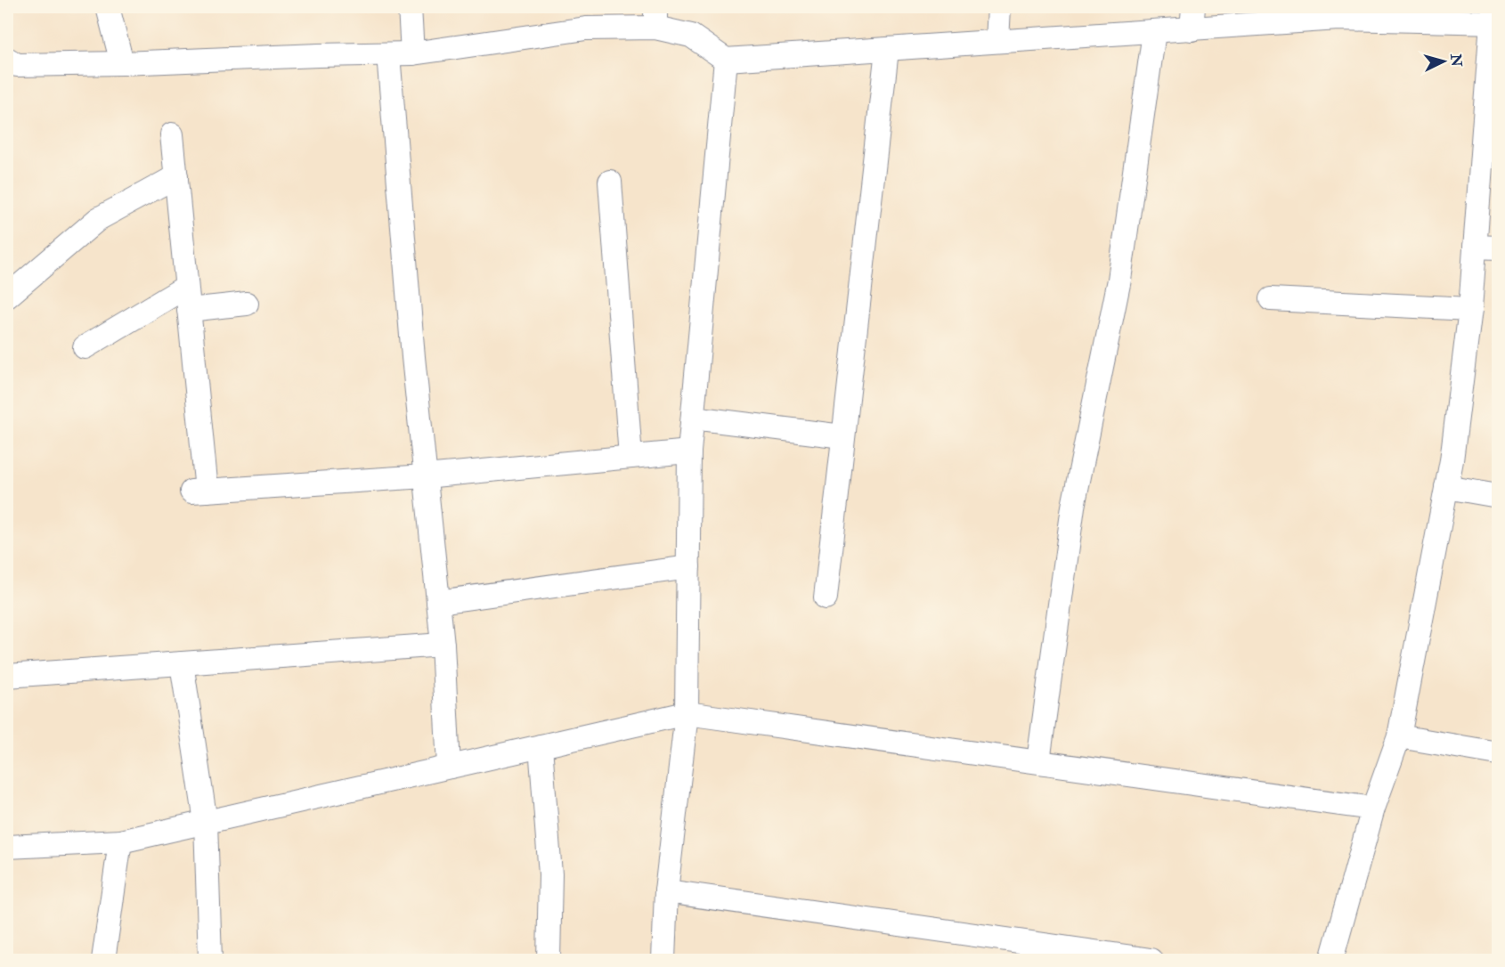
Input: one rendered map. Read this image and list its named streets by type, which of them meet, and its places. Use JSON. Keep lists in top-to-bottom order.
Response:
{
  "north": "right"
}
